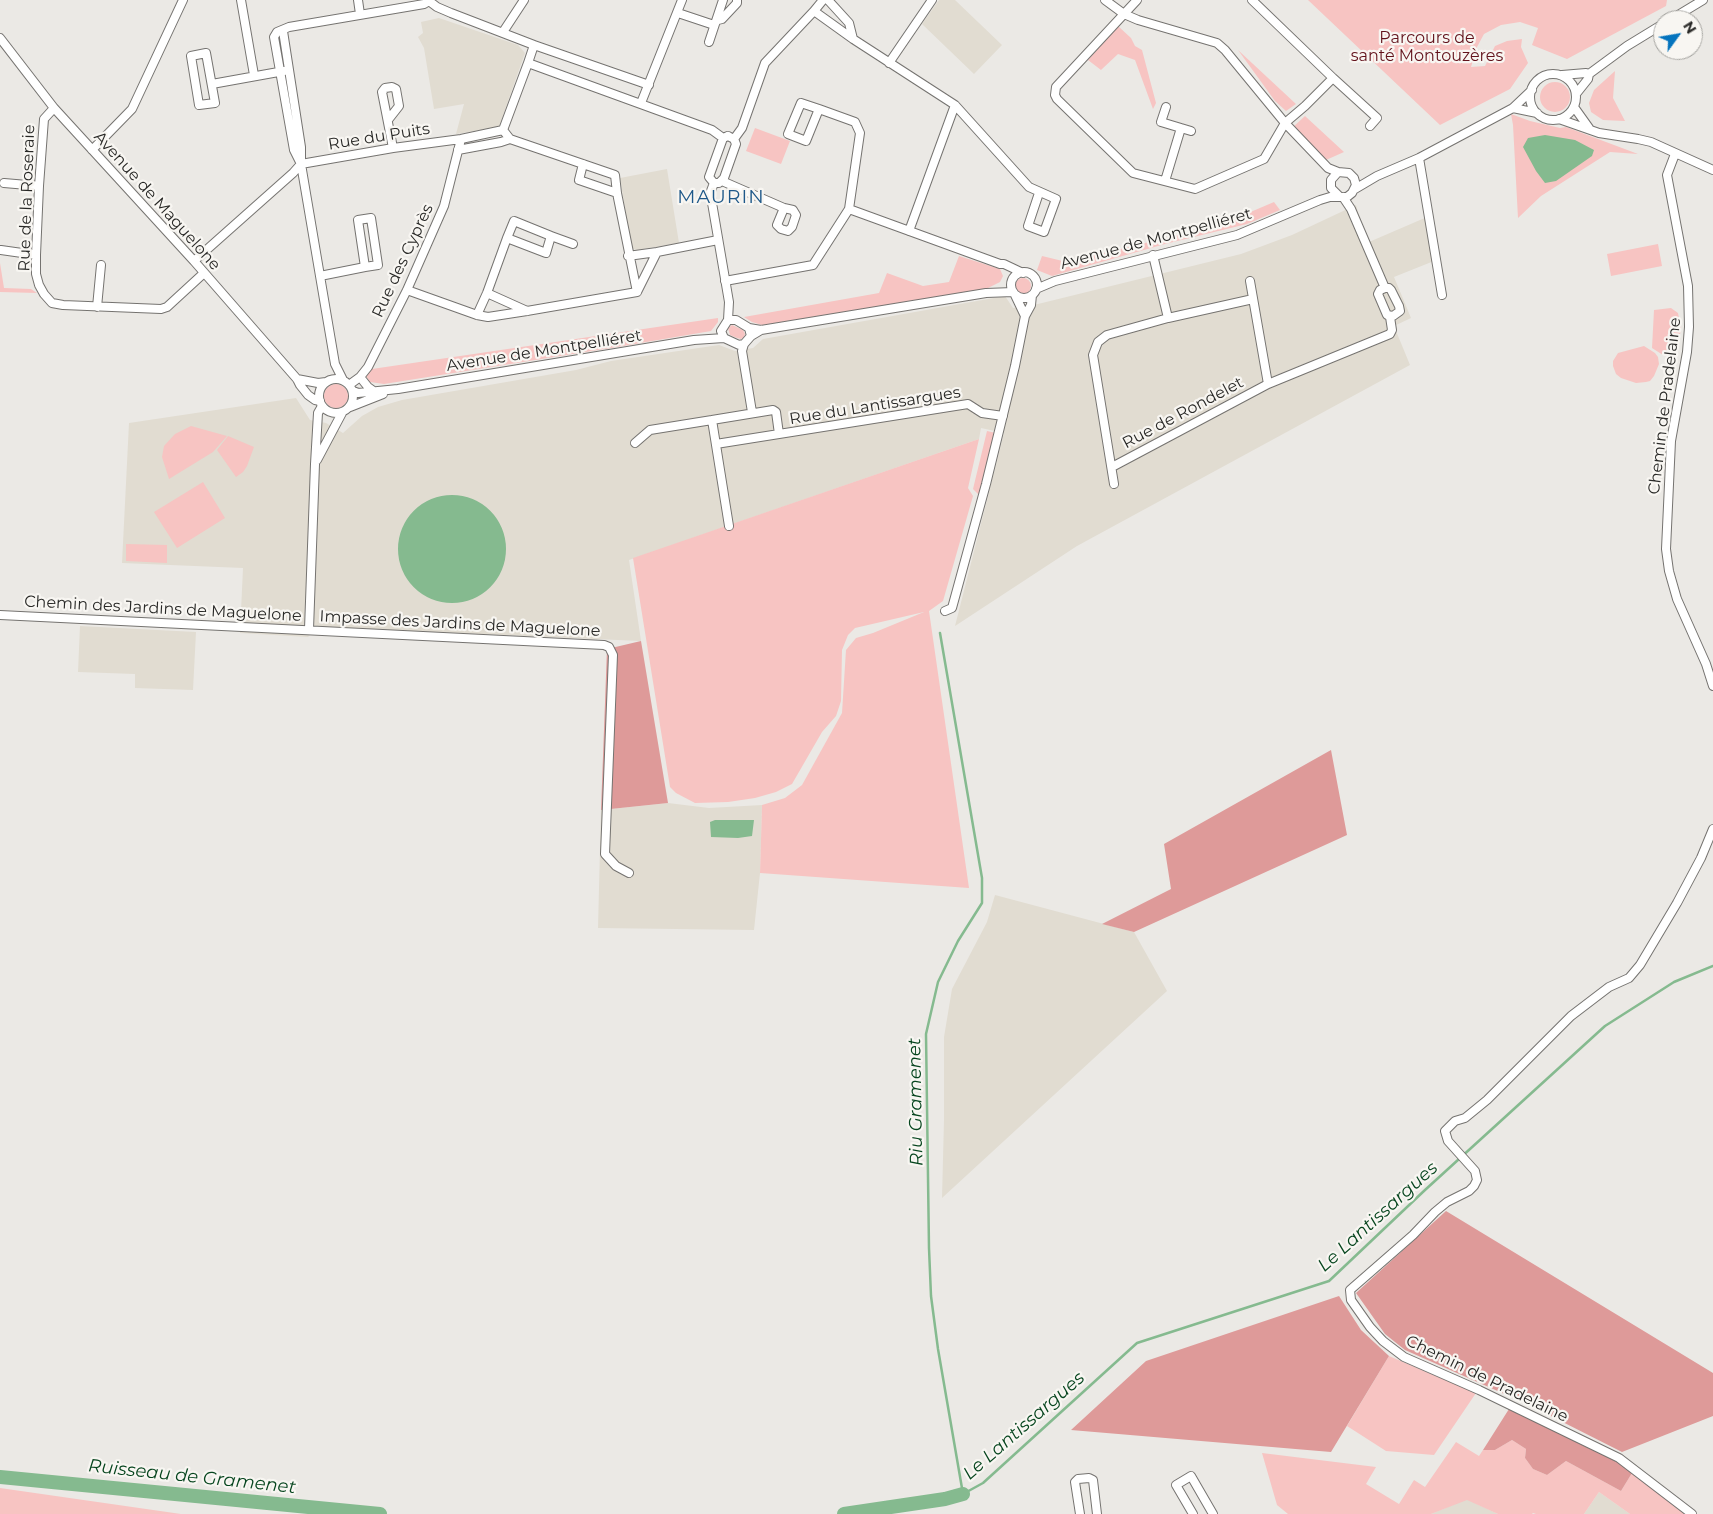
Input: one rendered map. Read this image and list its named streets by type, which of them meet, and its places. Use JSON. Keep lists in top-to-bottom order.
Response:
{
  "streets": {
    "street": [
      "Rue du Puits",
      "Rue de la Roseraie",
      "Avenue de Maguelone",
      "Avenue de Montpelliéret",
      "Rue des Cyprès",
      "Rue du Lantissargues",
      "Chemin de Pradelaine",
      "Rue de Rondelet",
      "Chemin des Jardins de Maguelone",
      "Impasse des Jardins de Maguelone"
    ]
  },
  "crossings": [
    ["Rue du Puits", "Rue des Cyprès"],
    ["Rue de la Roseraie", "Avenue de Maguelone"],
    ["Avenue de Maguelone", "Avenue de Montpelliéret"],
    ["Avenue de Maguelone", "Rue des Cyprès"],
    ["Avenue de Maguelone", "Chemin des Jardins de Maguelone"],
    ["Avenue de Montpelliéret", "Rue des Cyprès"],
    ["Avenue de Montpelliéret", "Chemin des Jardins de Maguelone"],
    ["Rue des Cyprès", "Chemin des Jardins de Maguelone"],
    ["Chemin des Jardins de Maguelone", "Impasse des Jardins de Maguelone"]
  ],
  "districts": ["MAURIN"],
  "water": ["Riu Gramenet", "Le Lantissargues", "Ruisseau de Gramenet"],
  "parks": ["Parcours de santé Montouzères"],
  "north": "top right"
}
